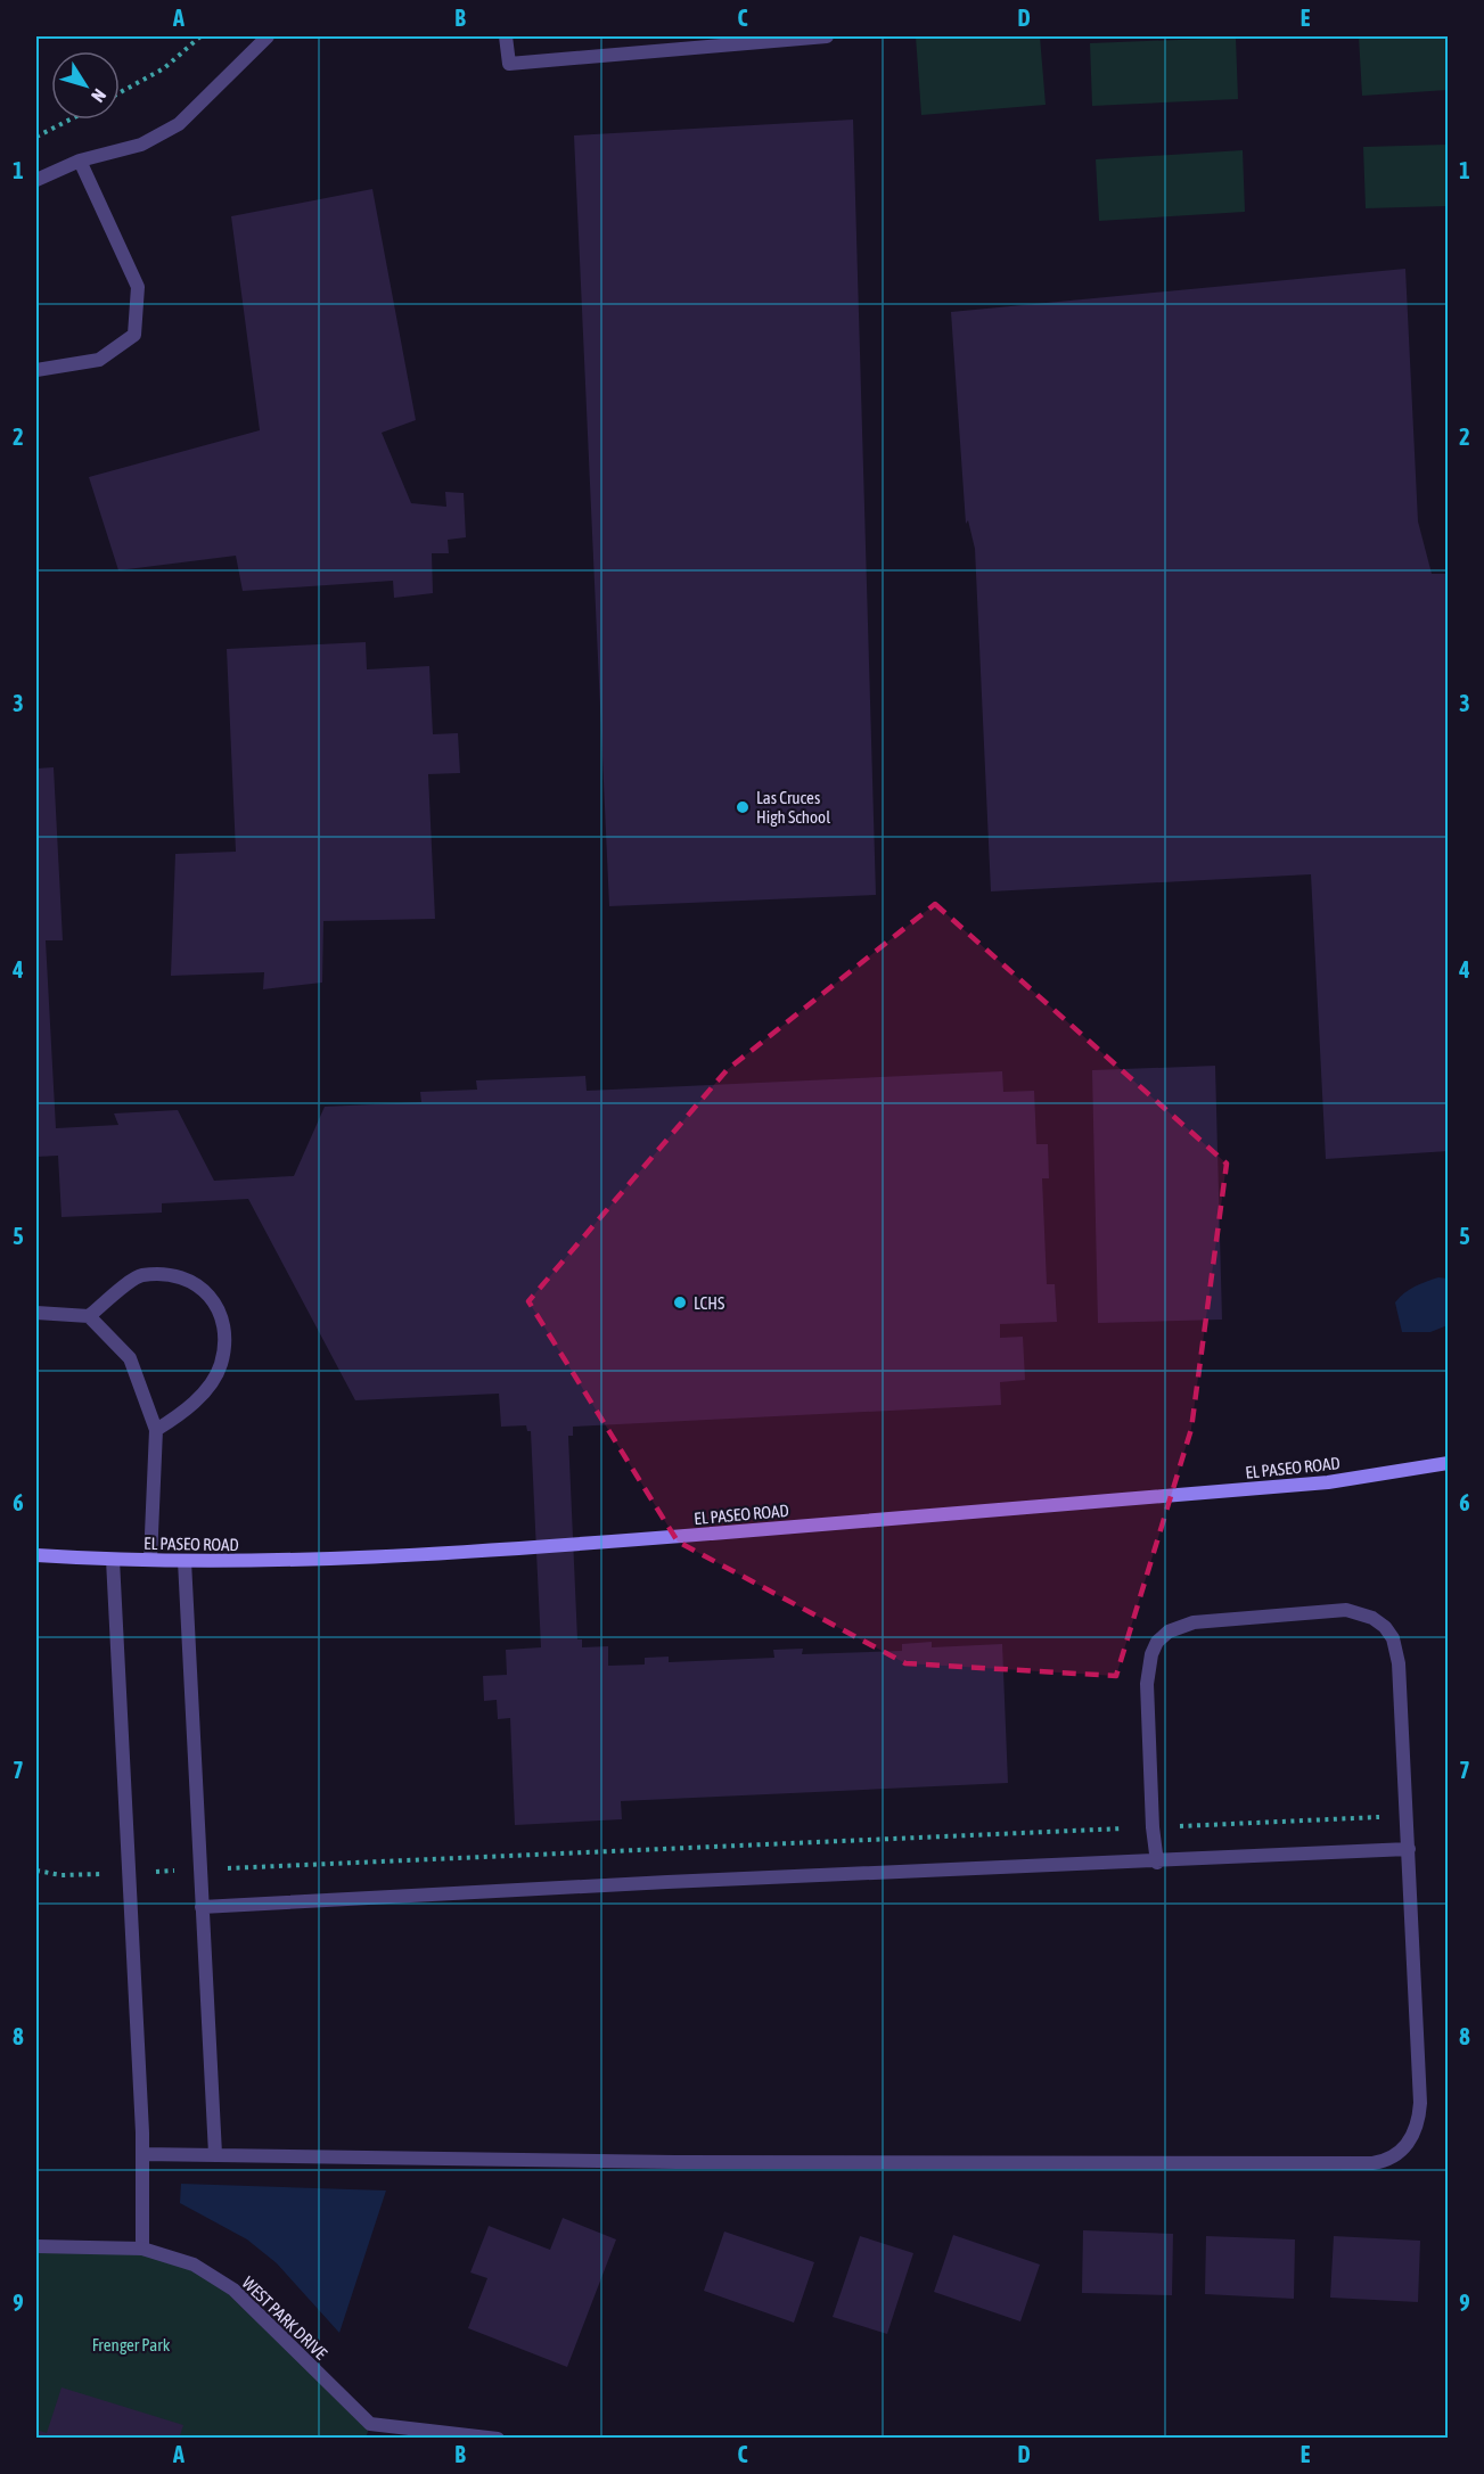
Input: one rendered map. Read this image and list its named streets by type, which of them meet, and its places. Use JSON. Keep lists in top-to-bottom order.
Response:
{
  "streets": {
    "main road": ["EL PASEO ROAD"],
    "street": ["WEST PARK DRIVE"]
  },
  "parks": ["Frenger Park"],
  "places": ["Las Cruces High School", "LCHS"],
  "north": "bottom right",
  "grid": {
    "columns": [
      "A",
      "B",
      "C",
      "D",
      "E"
    ],
    "rows": [
      "1",
      "2",
      "3",
      "4",
      "5",
      "6",
      "7",
      "8",
      "9"
    ]
  }
}
